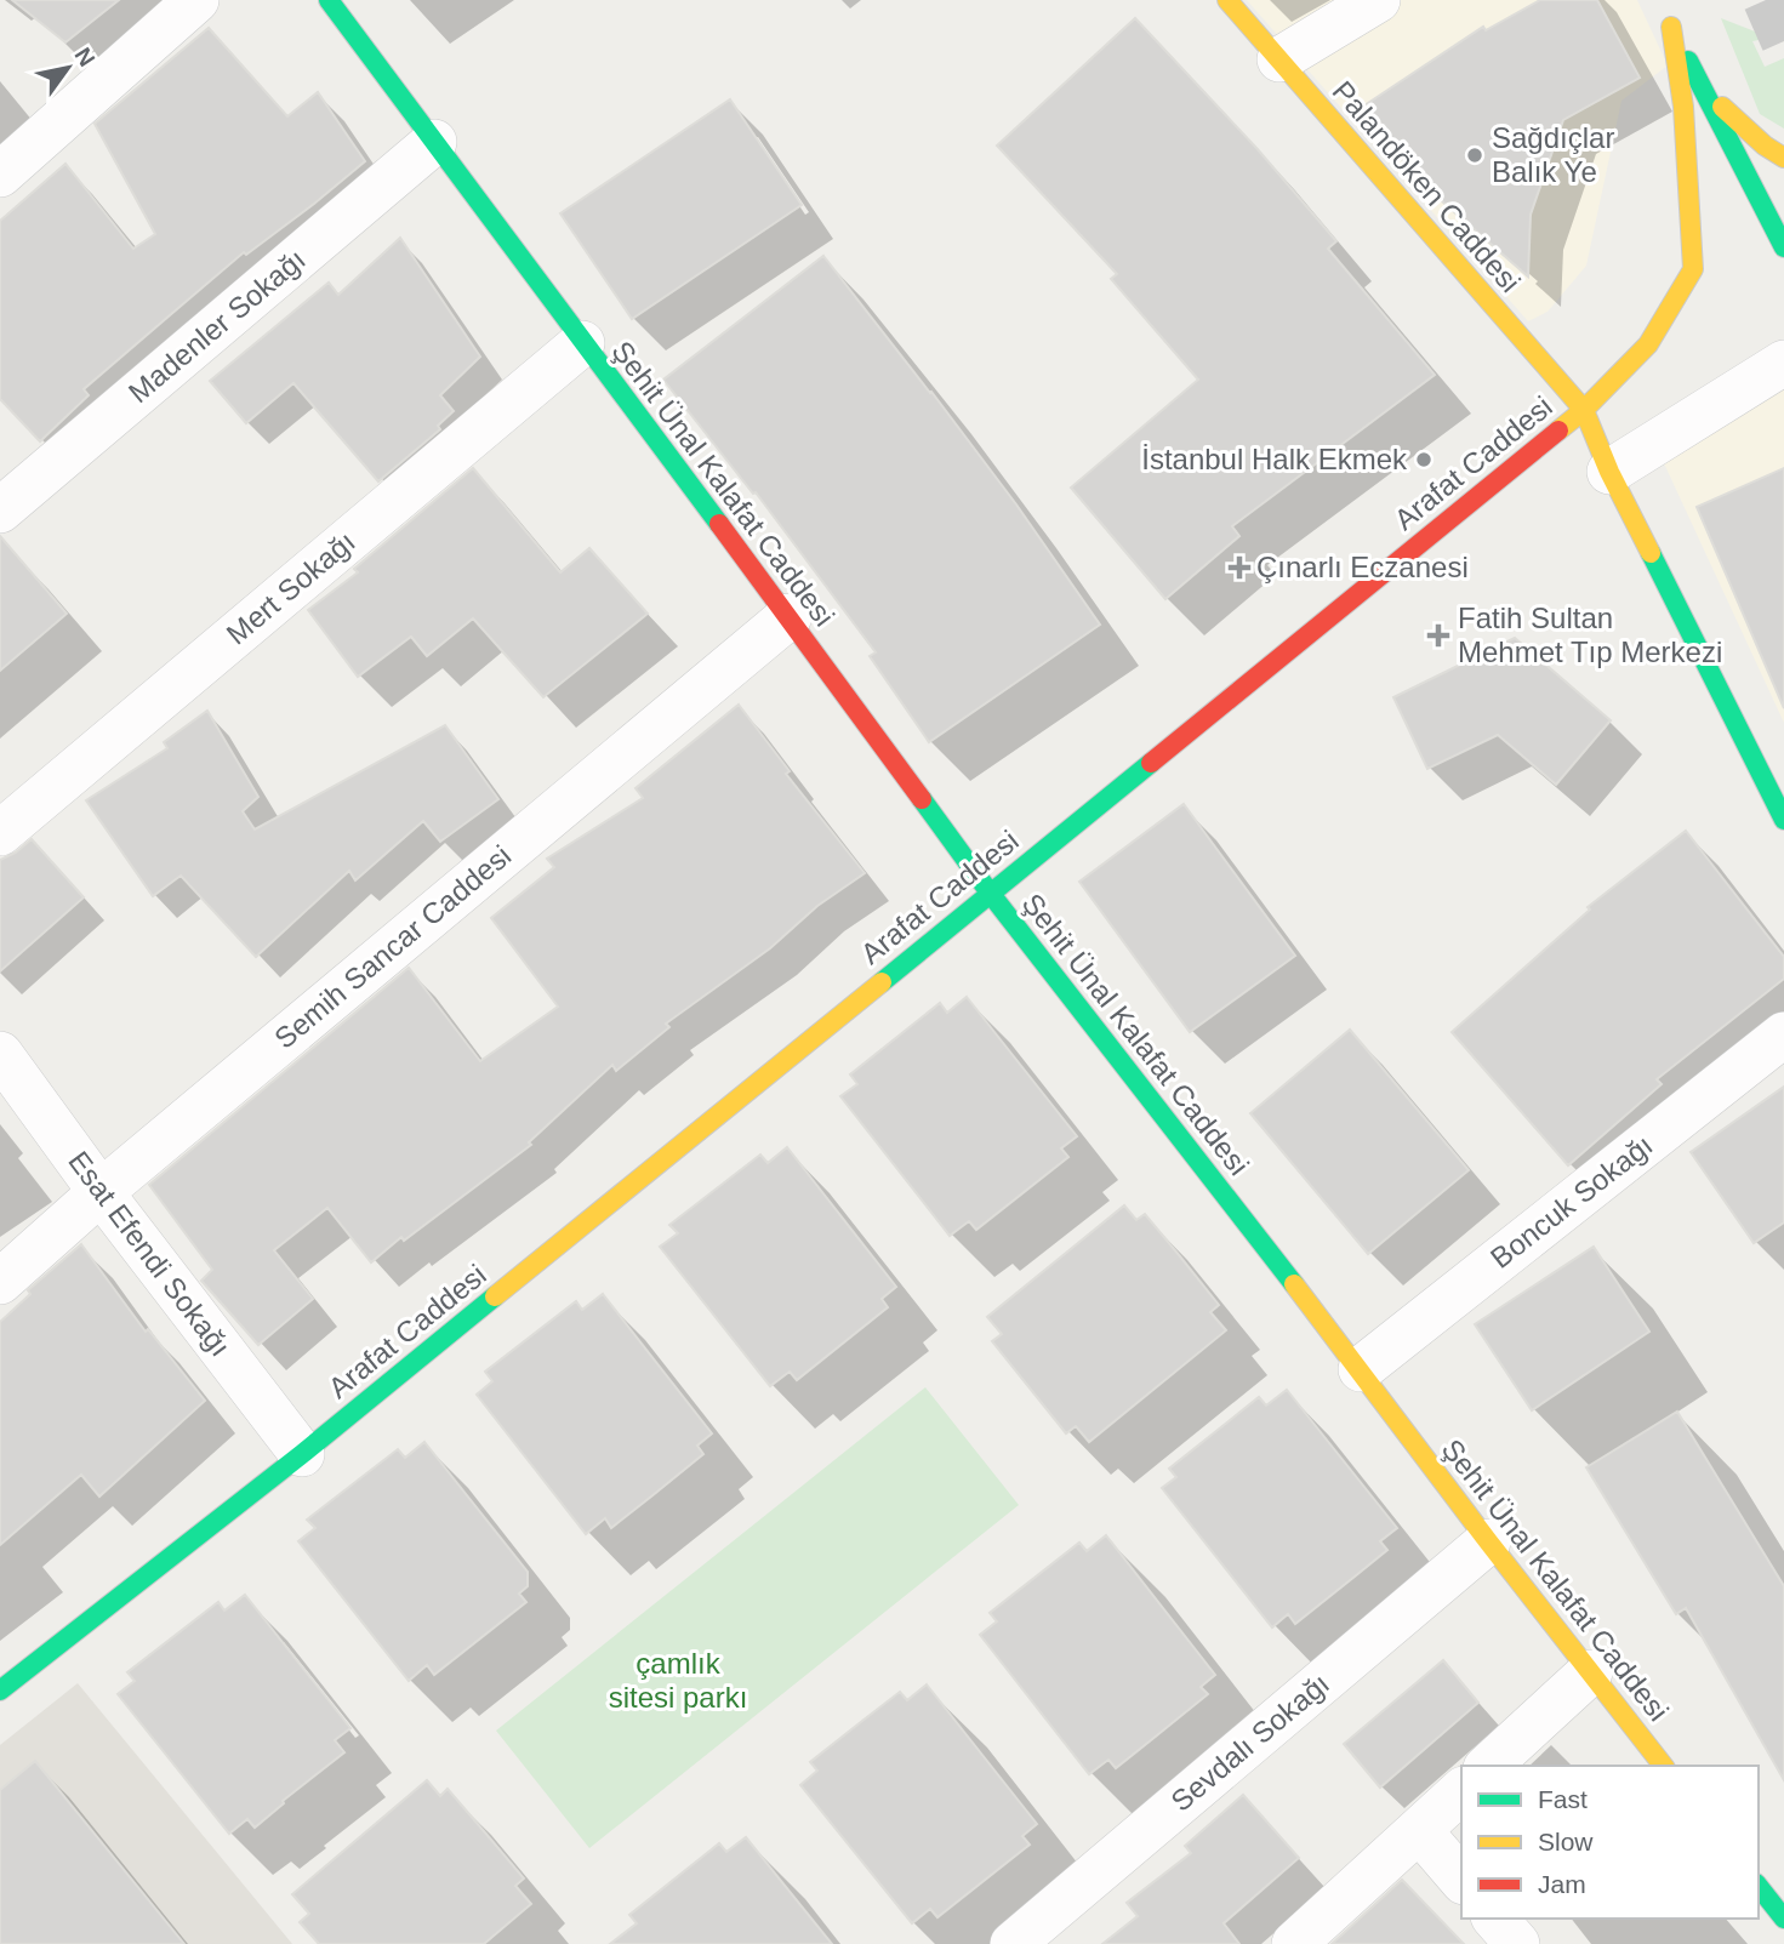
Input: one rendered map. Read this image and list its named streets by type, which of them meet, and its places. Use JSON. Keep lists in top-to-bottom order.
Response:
{
  "streets": {
    "street": [
      "Palandöken Caddesi",
      "Madenler Sokağı",
      "Arafat Caddesi",
      "Şehit Ünal Kalafat Caddesi",
      "Mert Sokağı",
      "Semih Sancar Caddesi",
      "Boncuk Sokağı",
      "Esat Efendi Sokağı",
      "Sevdalı Sokağı"
    ]
  },
  "crossings": [
    ["Palandöken Caddesi", "Arafat Caddesi"],
    ["Madenler Sokağı", "Şehit Ünal Kalafat Caddesi"],
    ["Arafat Caddesi", "Şehit Ünal Kalafat Caddesi"],
    ["Arafat Caddesi", "Esat Efendi Sokağı"],
    ["Şehit Ünal Kalafat Caddesi", "Mert Sokağı"],
    ["Şehit Ünal Kalafat Caddesi", "Semih Sancar Caddesi"],
    ["Şehit Ünal Kalafat Caddesi", "Boncuk Sokağı"],
    ["Şehit Ünal Kalafat Caddesi", "Sevdalı Sokağı"],
    ["Semih Sancar Caddesi", "Esat Efendi Sokağı"]
  ],
  "parks": ["çamlık sitesi parkı"],
  "places": {
    "other": ["Sağdıçlar Balık Ye", "İstanbul Halk Ekmek"],
    "health": ["Çınarlı Eczanesi", "Fatih Sultan Mehmet Tıp Merkezi"]
  },
  "legend": ["Fast", "Slow", "Jam"],
  "north": "top right"
}
